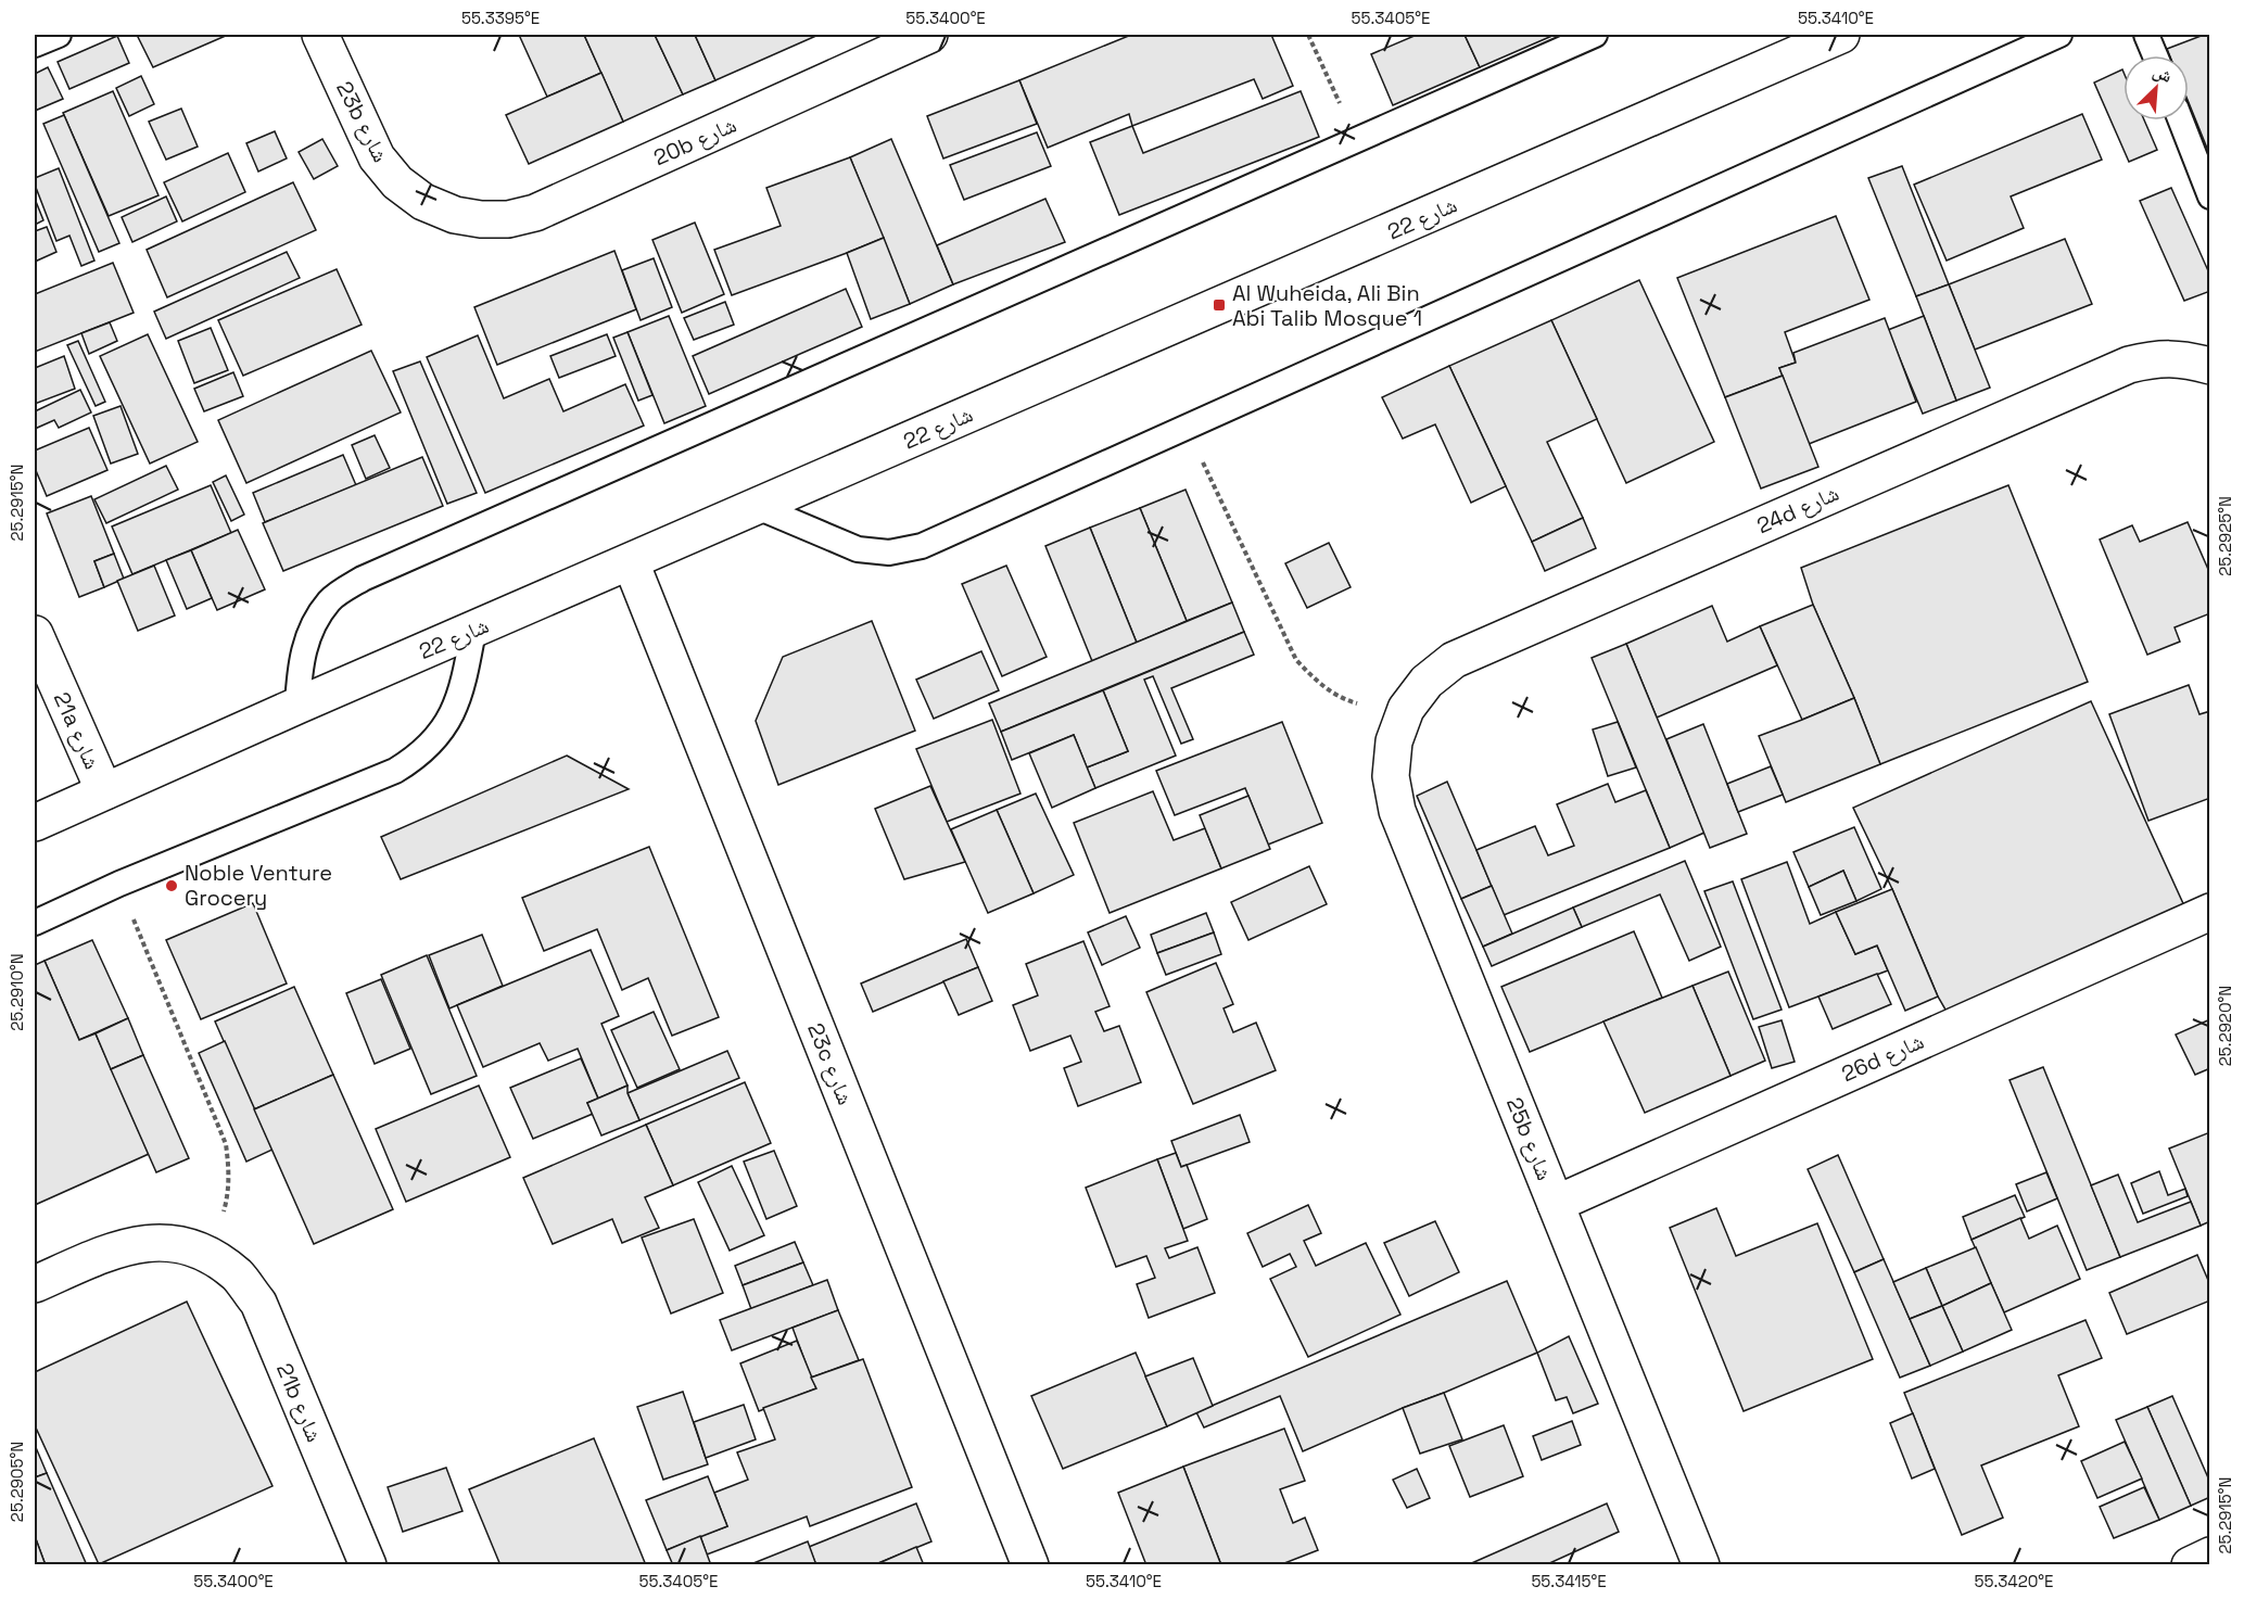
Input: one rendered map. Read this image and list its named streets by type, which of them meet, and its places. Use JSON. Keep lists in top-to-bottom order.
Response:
{
  "streets": {
    "street": [
      "23b شارع",
      "20b شارع",
      "شارع 22",
      "24d شارع",
      "21a شارع",
      "26d شارع",
      "23c شارع",
      "25b شارع",
      "21b شارع"
    ]
  },
  "crossings": [
    ["23b شارع", "20b شارع"],
    ["شارع 22", "21a شارع"],
    ["شارع 22", "23c شارع"],
    ["24d شارع", "25b شارع"],
    ["26d شارع", "25b شارع"]
  ],
  "places": {
    "transit": ["Al Wuheida, Ali Bin Abi Talib Mosque 1"],
    "other": ["Noble Venture Grocery"]
  },
  "north": "top right",
  "coordinates": [
    "55.3395°E",
    "55.3400°E",
    "55.3405°E",
    "55.3410°E",
    "25.2915°N",
    "25.2925°N",
    "25.2910°N",
    "25.2920°N",
    "25.2905°N",
    "55.3415°E",
    "55.3420°E"
  ]
}
